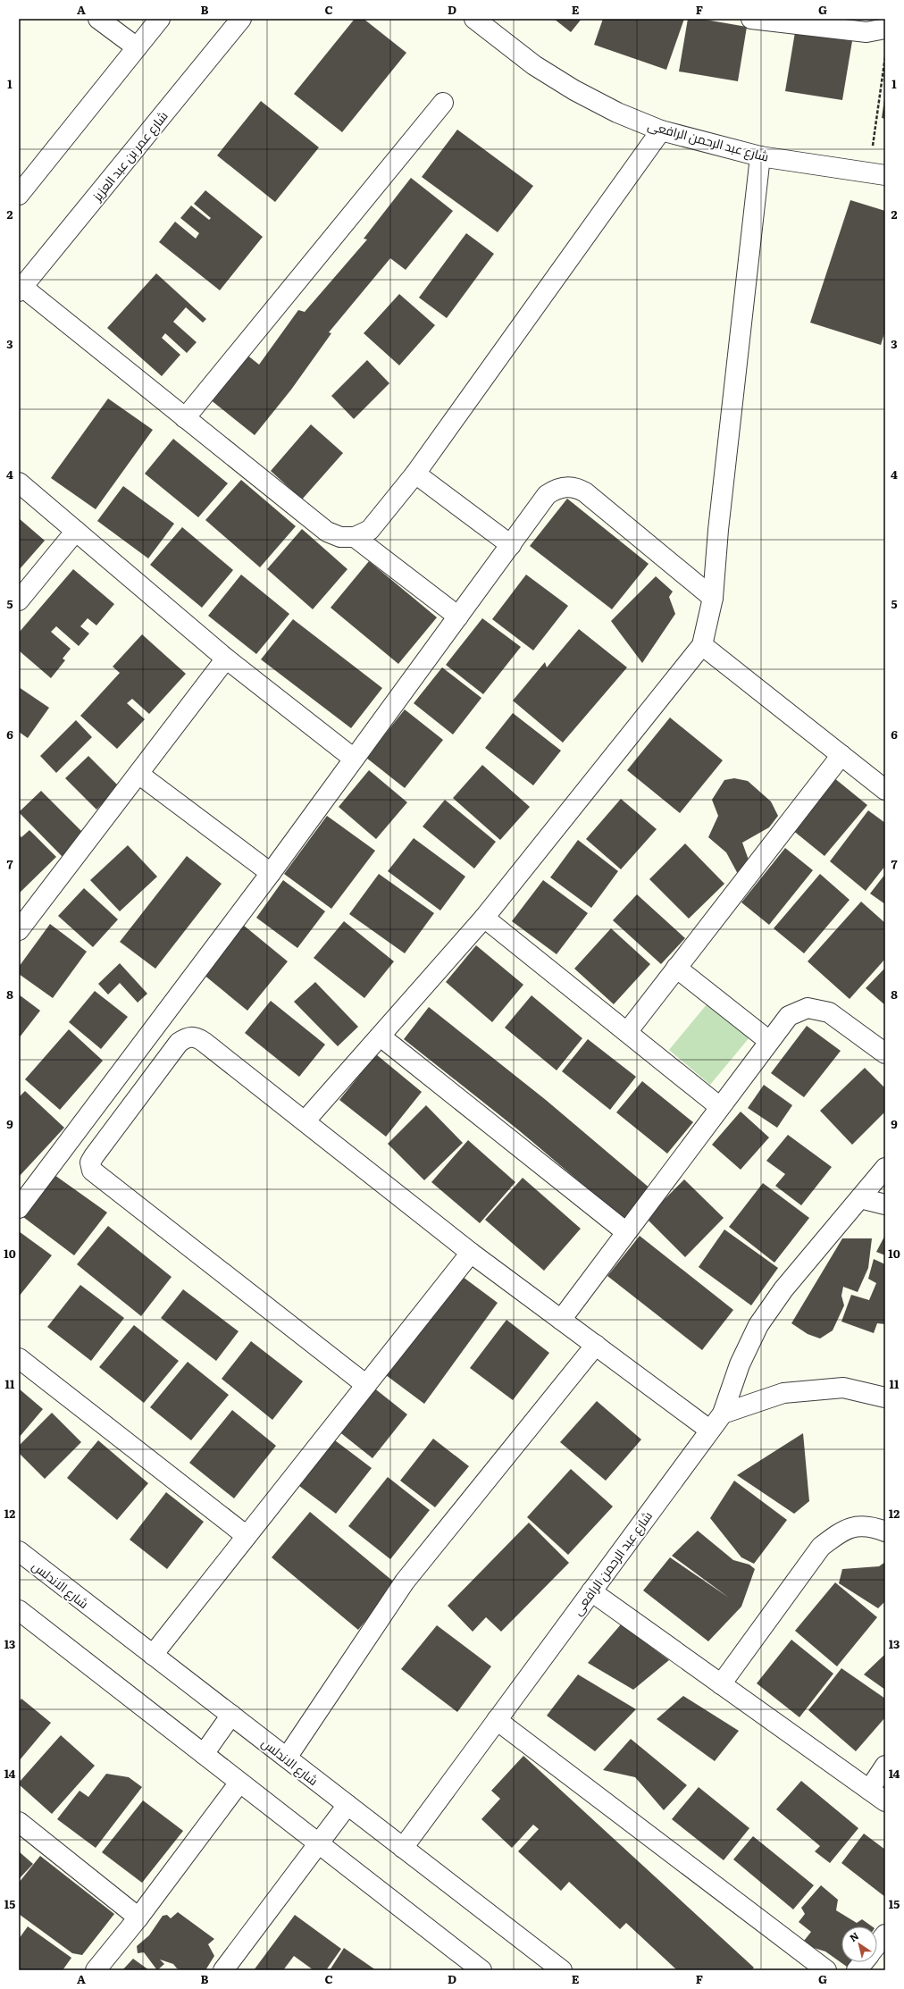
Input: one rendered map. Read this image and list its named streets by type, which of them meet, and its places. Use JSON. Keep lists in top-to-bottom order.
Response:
{
  "streets": {
    "street": ["شارع عبد الرحمن الرافعى", "شارع عمر بن عبد العزيز", "شارع الاندلس"]
  },
  "crossings": [
    ["شارع عبد الرحمن الرافعى", "شارع الاندلس"]
  ],
  "north": "top left",
  "grid": {
    "columns": [
      "A",
      "B",
      "C",
      "D",
      "E",
      "F",
      "G"
    ],
    "rows": [
      "1",
      "2",
      "3",
      "4",
      "5",
      "6",
      "7",
      "8",
      "9",
      "10",
      "11",
      "12",
      "13",
      "14",
      "15"
    ]
  }
}
